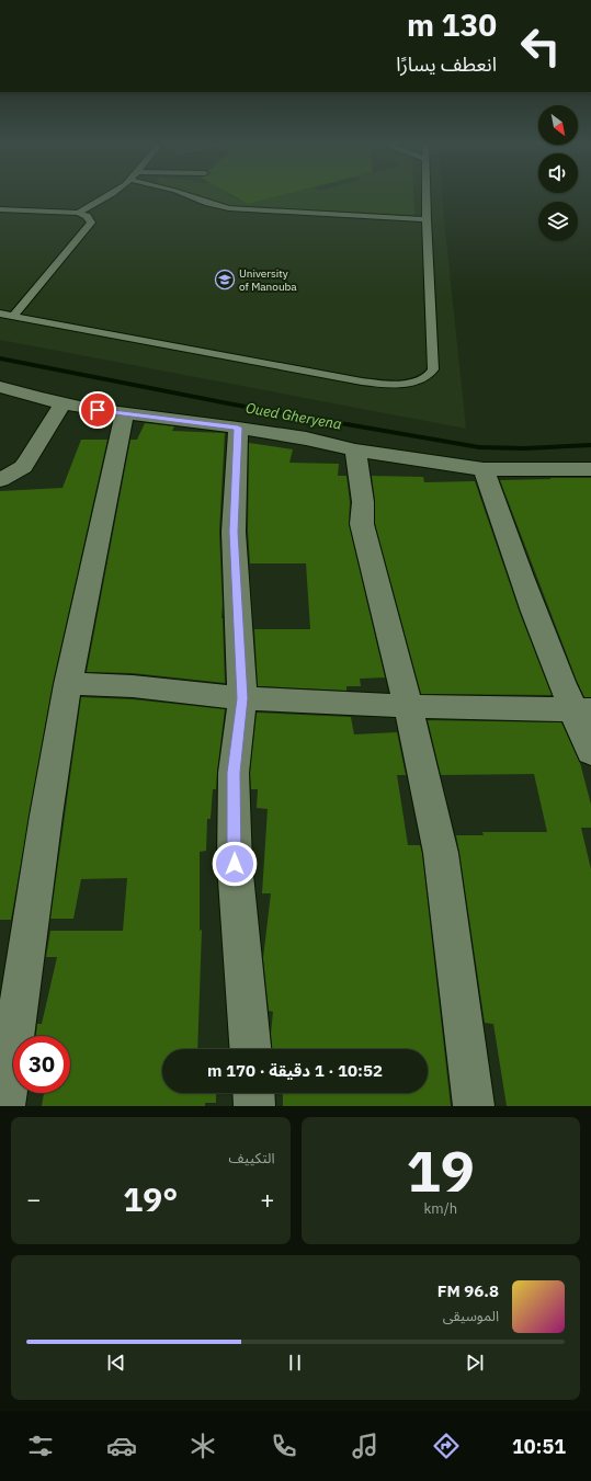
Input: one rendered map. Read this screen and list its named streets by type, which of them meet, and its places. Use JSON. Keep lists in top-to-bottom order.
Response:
{
  "water": ["Oued Gheryena"],
  "places": {
    "school or university": ["University of Manouba"]
  },
  "north": "bottom right",
  "page": {
    "turn": ["130 m", "انعطف يسارًا"],
    "limit": "30",
    "trip": "10:52 · 1 دقيقة · 170 m",
    "tile": [
      ["19", "km/h"],
      "التكييف"
    ],
    "heat": ["−", "19°", "+"],
    "song": ["96.8 FM", "الموسيقى"],
    "tabs": "10:51"
  }
}
